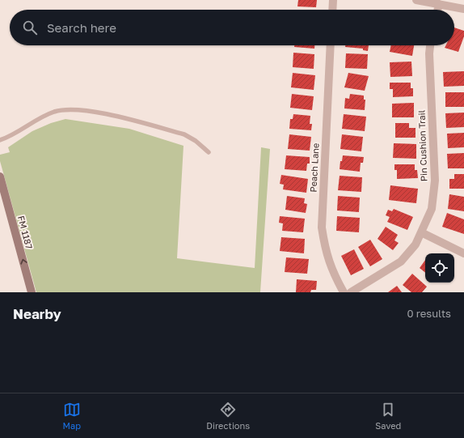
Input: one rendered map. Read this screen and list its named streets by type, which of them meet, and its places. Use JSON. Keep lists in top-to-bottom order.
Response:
{
  "streets": {
    "main road": ["FM 1187"],
    "street": ["Pin Cushion Trail", "Peach Lane"]
  },
  "one_way": ["FM 1187"],
  "page": {
    "search": "Search here",
    "heading": ["Nearby", "0 results"],
    "nav": ["Map", "Directions", "Saved"]
  }
}
